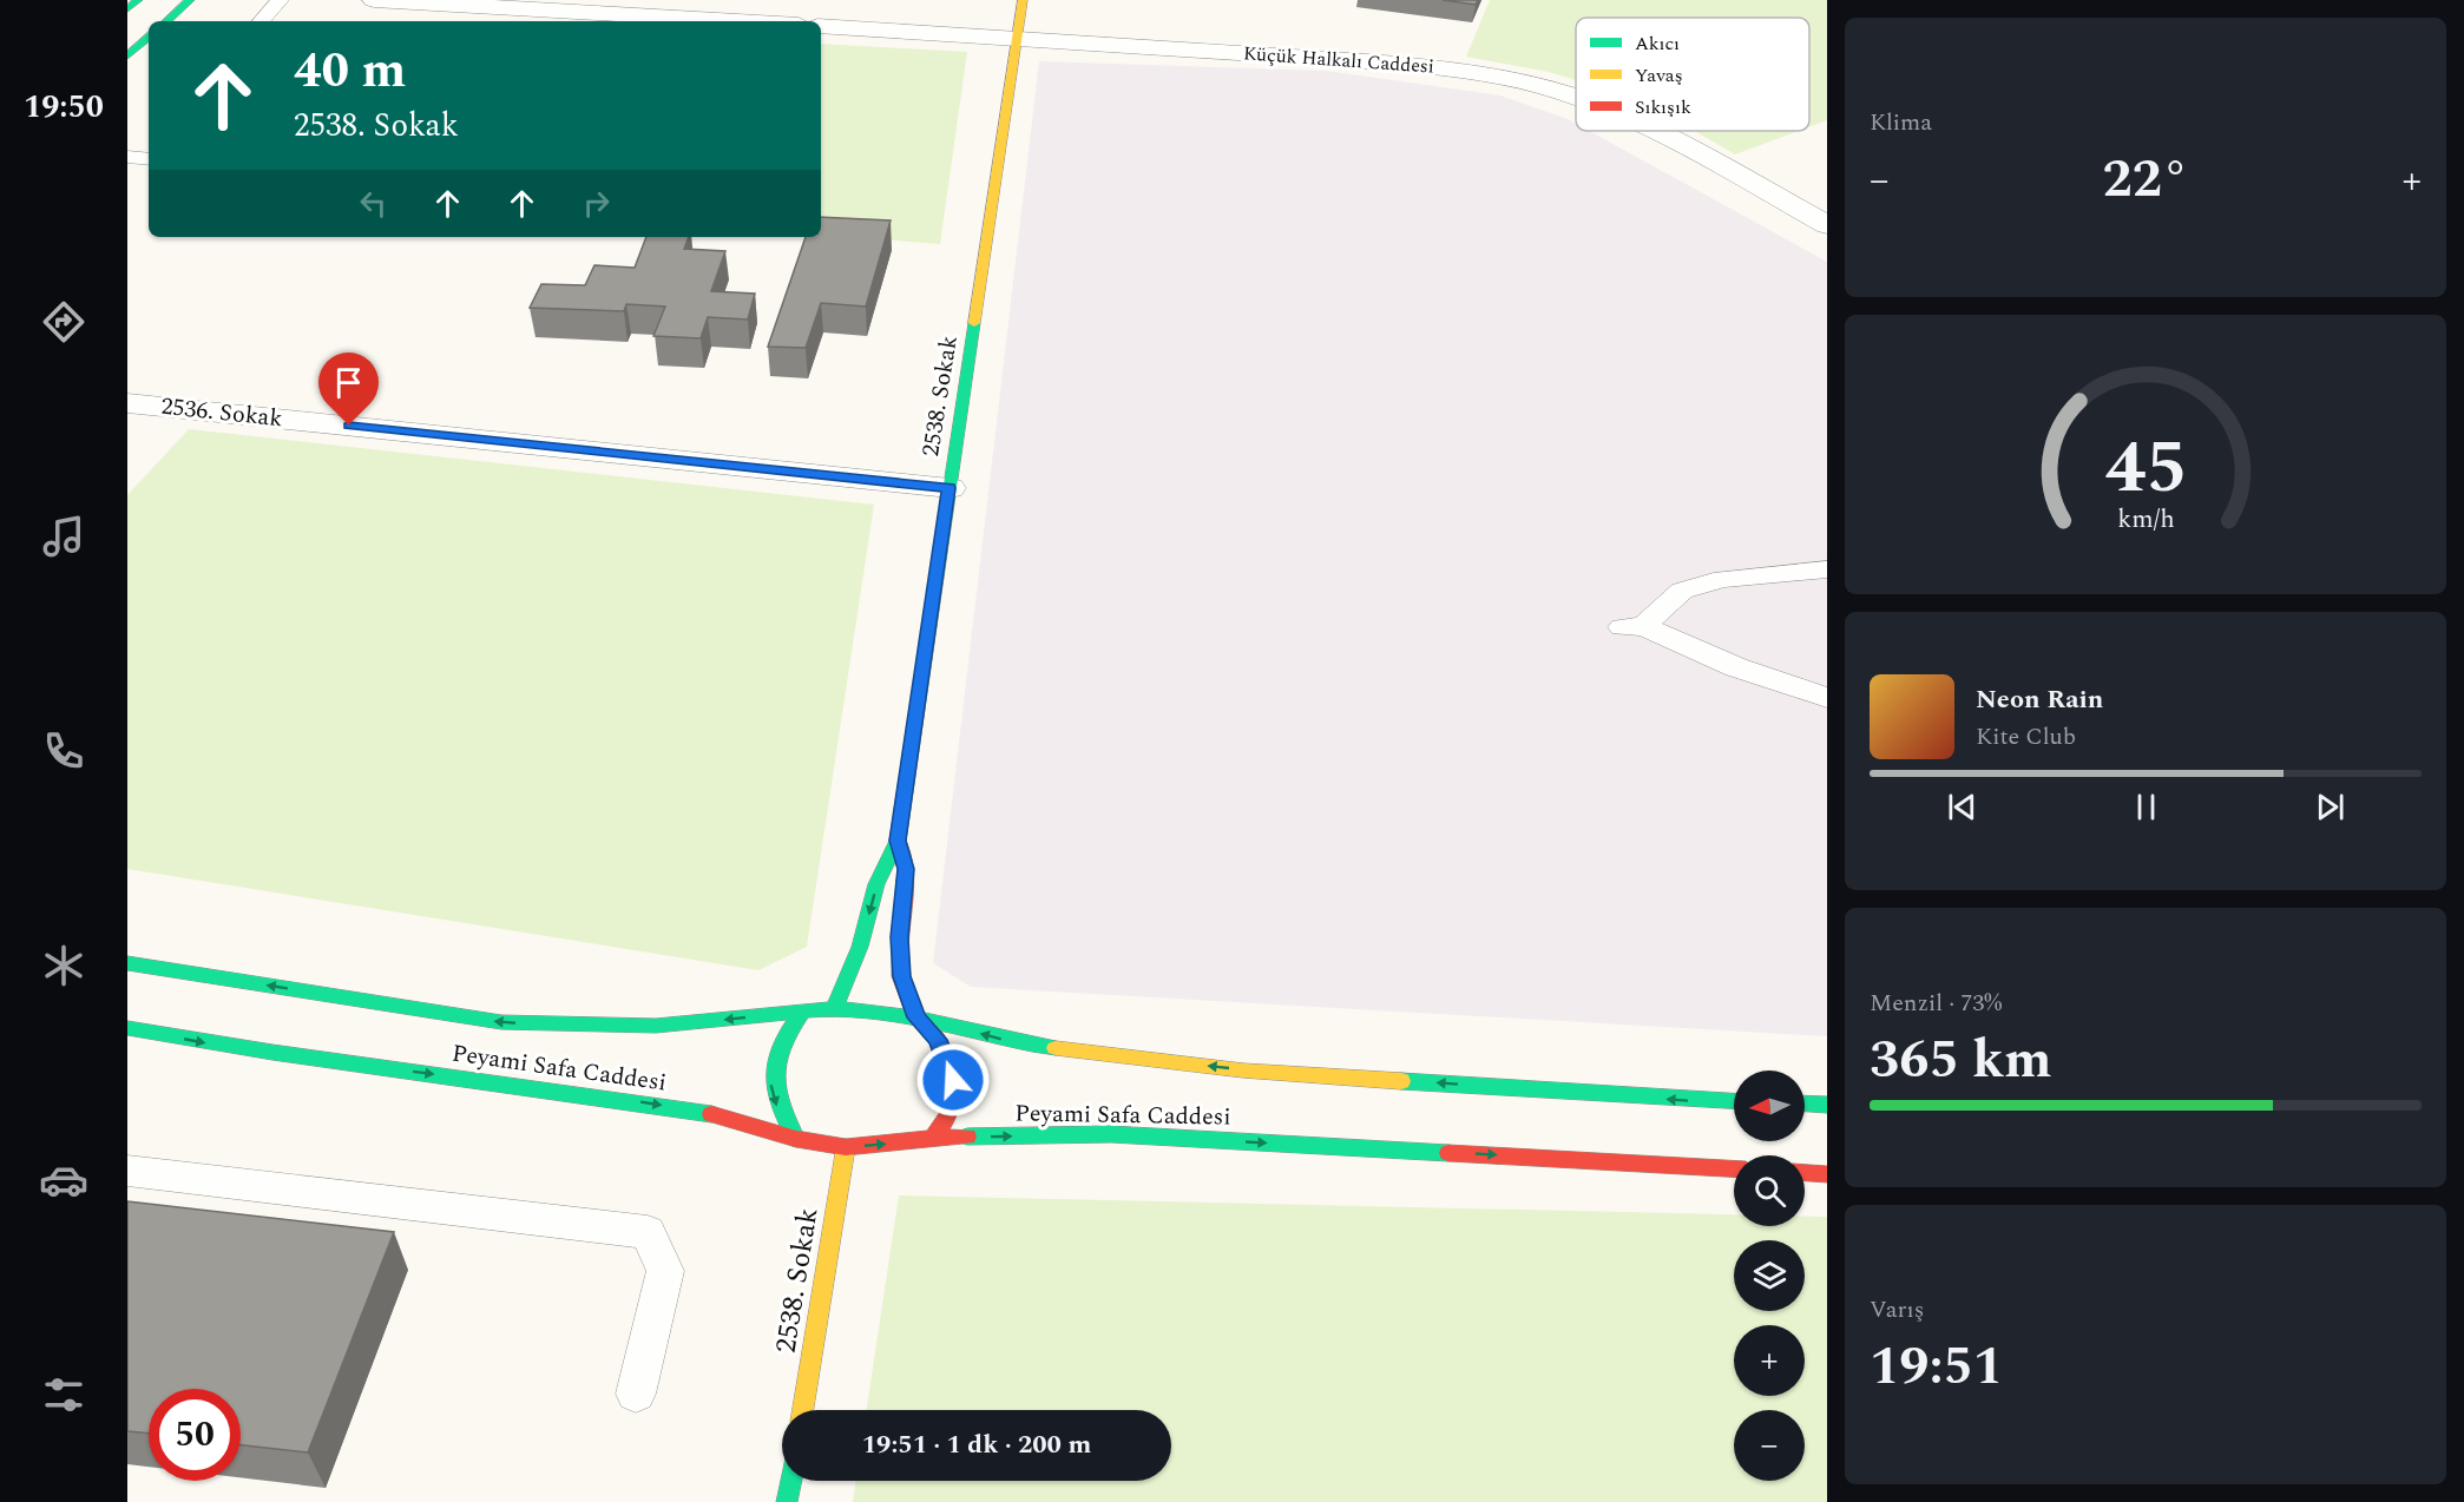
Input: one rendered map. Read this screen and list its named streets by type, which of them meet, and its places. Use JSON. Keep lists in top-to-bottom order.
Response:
{
  "streets": {
    "main road": ["2538. Sokak", "Peyami Safa Caddesi"],
    "street": ["Küçük Halkalı Caddesi", "2536. Sokak"]
  },
  "crossings": [
    ["Küçük Halkalı Caddesi", "2538. Sokak"],
    ["2538. Sokak", "2536. Sokak"],
    ["2538. Sokak", "Peyami Safa Caddesi"]
  ],
  "legend": ["Akıcı", "Yavaş", "Sıkışık"],
  "north": "left",
  "page": {
    "tabs": "19:50",
    "tile": [
      "Klima",
      ["Menzil · 73%", "365 km"],
      ["Varış", "19:51"]
    ],
    "turn": ["40 m", "2538. Sokak"],
    "heat": ["−", "22°", "+"],
    "song": ["Neon Rain", "Kite Club"],
    "map_buttons": ["+", "−"],
    "limit": "50",
    "trip": "19:51 · 1 dk · 200 m",
    "gauge": ["45", "km/h"]
  }
}
